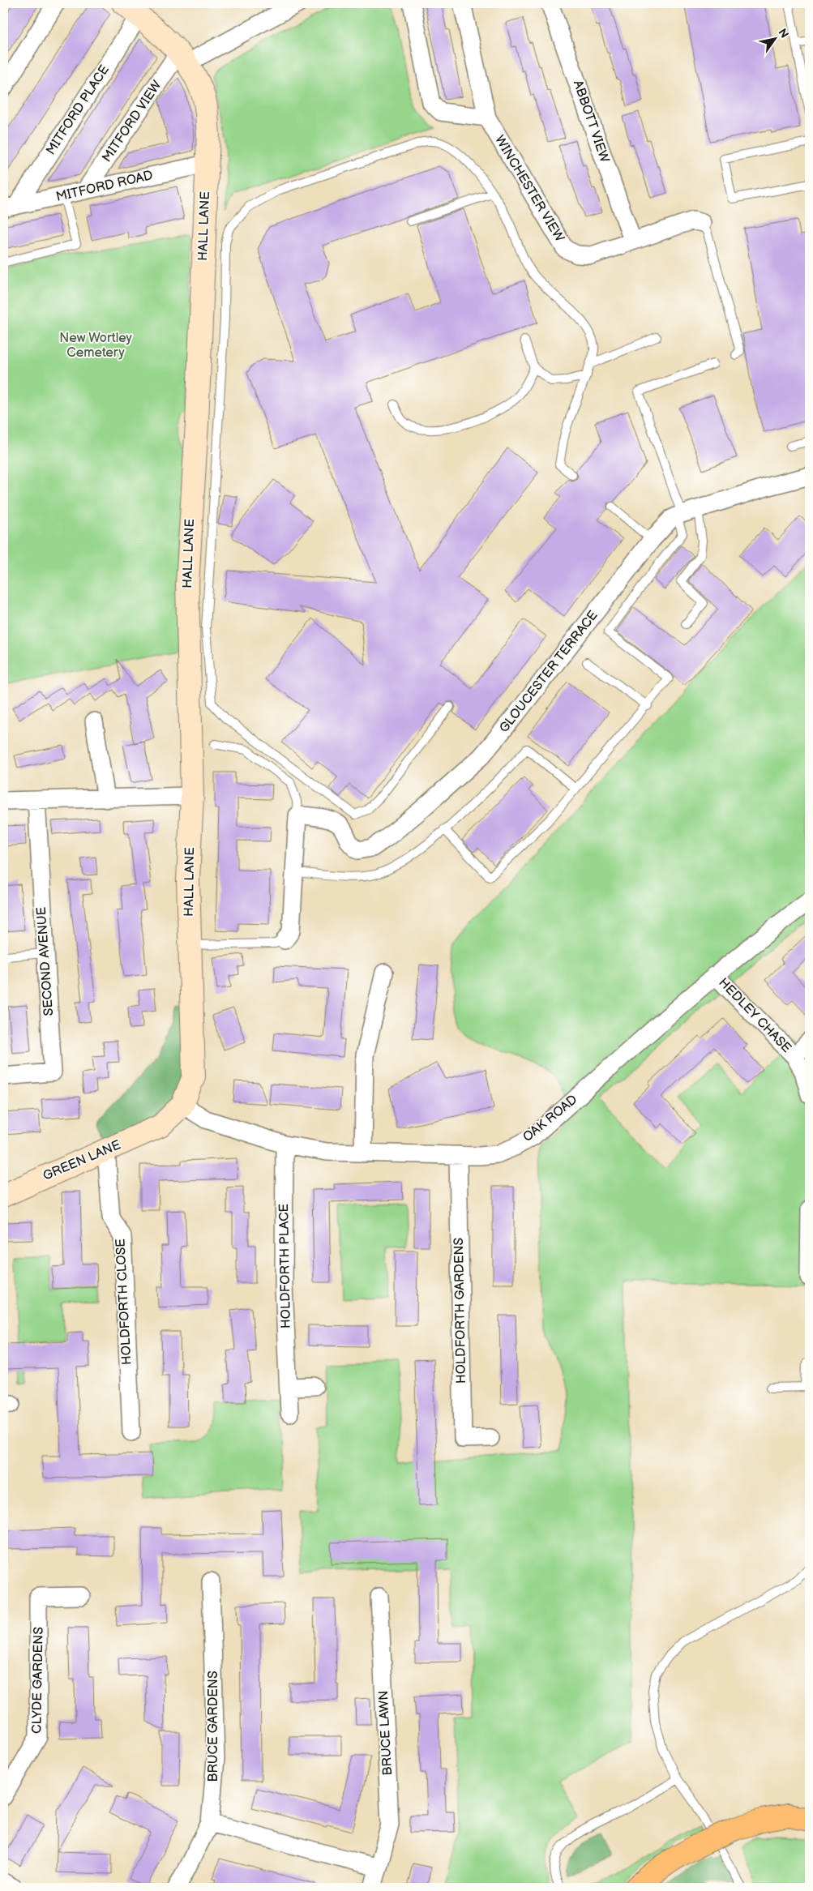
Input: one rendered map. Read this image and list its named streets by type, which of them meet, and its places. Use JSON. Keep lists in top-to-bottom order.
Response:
{
  "streets": {
    "street": [
      "MITFORD PLACE",
      "MITFORD VIEW",
      "ABBOTT VIEW",
      "MITFORD ROAD",
      "WINCHESTER VIEW",
      "HALL LANE",
      "GLOUCESTER TERRACE",
      "SECOND AVENUE",
      "HEDLEY CHASE",
      "OAK ROAD",
      "GREEN LANE",
      "HOLDFORTH PLACE",
      "HOLDFORTH CLOSE",
      "HOLDFORTH GARDENS",
      "CLYDE GARDENS",
      "BRUCE GARDENS",
      "BRUCE LAWN"
    ]
  },
  "crossings": [
    ["MITFORD PLACE", "MITFORD ROAD"],
    ["MITFORD PLACE", "HALL LANE"],
    ["MITFORD VIEW", "MITFORD ROAD"],
    ["MITFORD VIEW", "HALL LANE"],
    ["ABBOTT VIEW", "WINCHESTER VIEW"],
    ["MITFORD ROAD", "HALL LANE"],
    ["HALL LANE", "OAK ROAD"],
    ["HALL LANE", "GREEN LANE"],
    ["HEDLEY CHASE", "OAK ROAD"],
    ["OAK ROAD", "HOLDFORTH PLACE"],
    ["OAK ROAD", "HOLDFORTH GARDENS"],
    ["GREEN LANE", "HOLDFORTH CLOSE"]
  ],
  "parks": ["New Wortley Cemetery"],
  "north": "top right"
}
